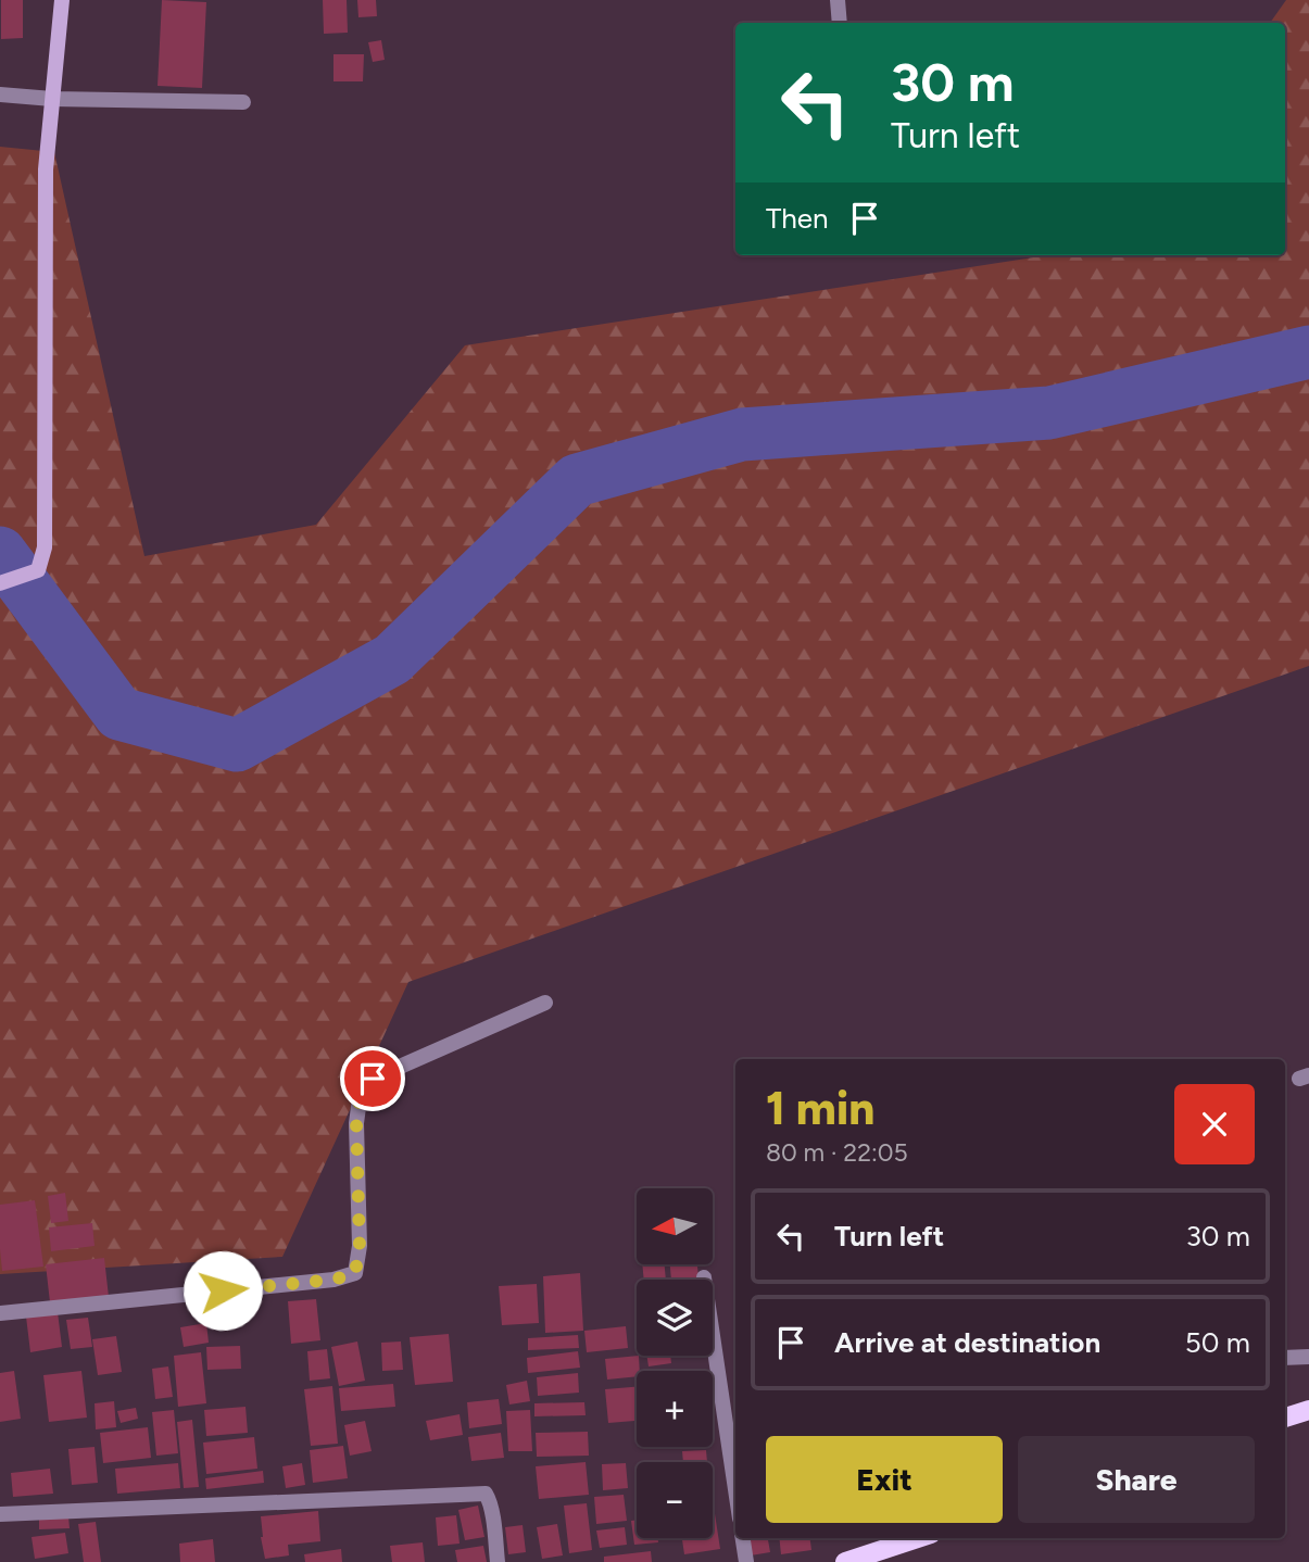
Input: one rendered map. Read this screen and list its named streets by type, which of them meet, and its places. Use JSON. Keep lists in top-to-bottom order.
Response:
{
  "north": "left",
  "page": {
    "turn": ["30 m", "Turn left"],
    "then": "Then",
    "heading": ["1 min", "80 m · 22:05"],
    "map_buttons": ["+", "−"],
    "list": [
      {
        "name": "Turn left",
        "value": "30 m"
      },
      {
        "name": "Arrive at destination",
        "value": "50 m"
      }
    ],
    "buttons": ["Exit", "Share"]
  }
}
